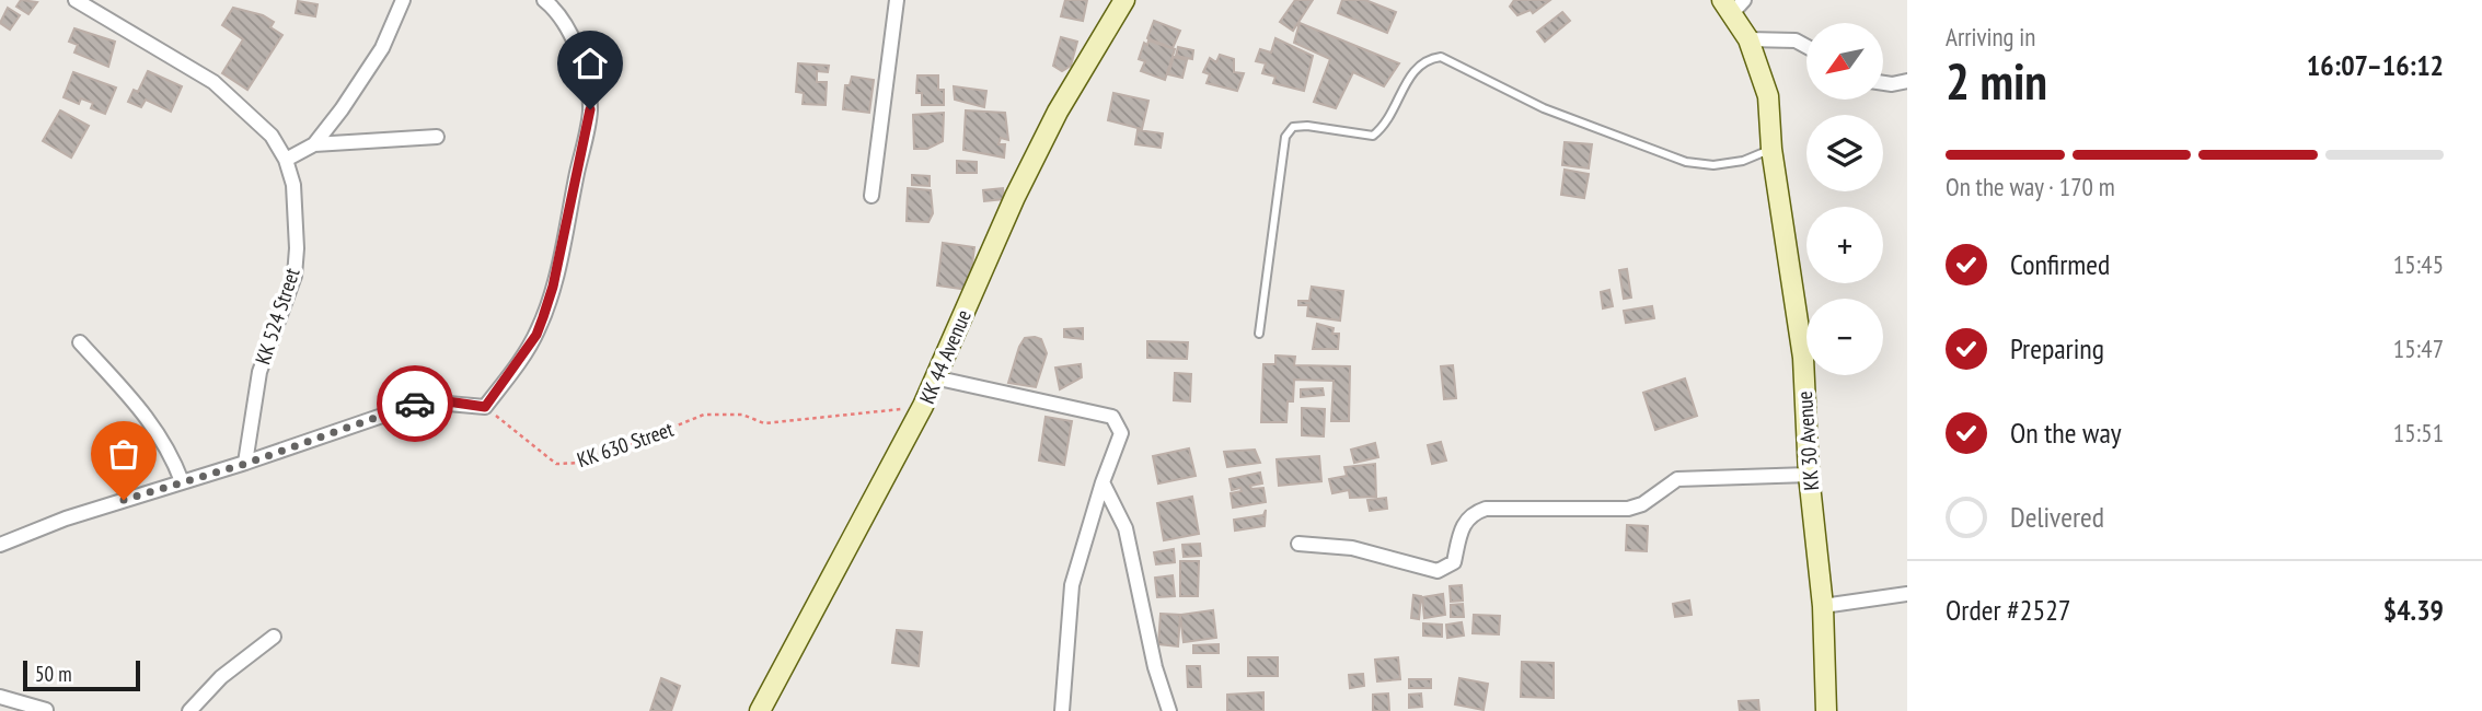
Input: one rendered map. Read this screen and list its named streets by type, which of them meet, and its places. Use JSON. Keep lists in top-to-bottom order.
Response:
{
  "streets": {
    "main road": ["KK 44 Avenue", "KK 30 Avenue"],
    "street": ["KK 524 Street"],
    "path": ["KK 630 Street"]
  },
  "crossings": [
    ["KK 44 Avenue", "KK 630 Street"]
  ],
  "scale_bar": "50 m",
  "north": "bottom left",
  "page": {
    "heading": ["2 min", "Arriving in", "16:07–16:12"],
    "panel": ["Order #2527", "$4.39"],
    "map_buttons": ["+", "−"],
    "bar": "On the way · 170 m",
    "list": [
      ["Confirmed", "15:45"],
      ["Preparing", "15:47"],
      ["On the way", "15:51"],
      "Delivered"
    ],
    "scale": "50 m"
  }
}
